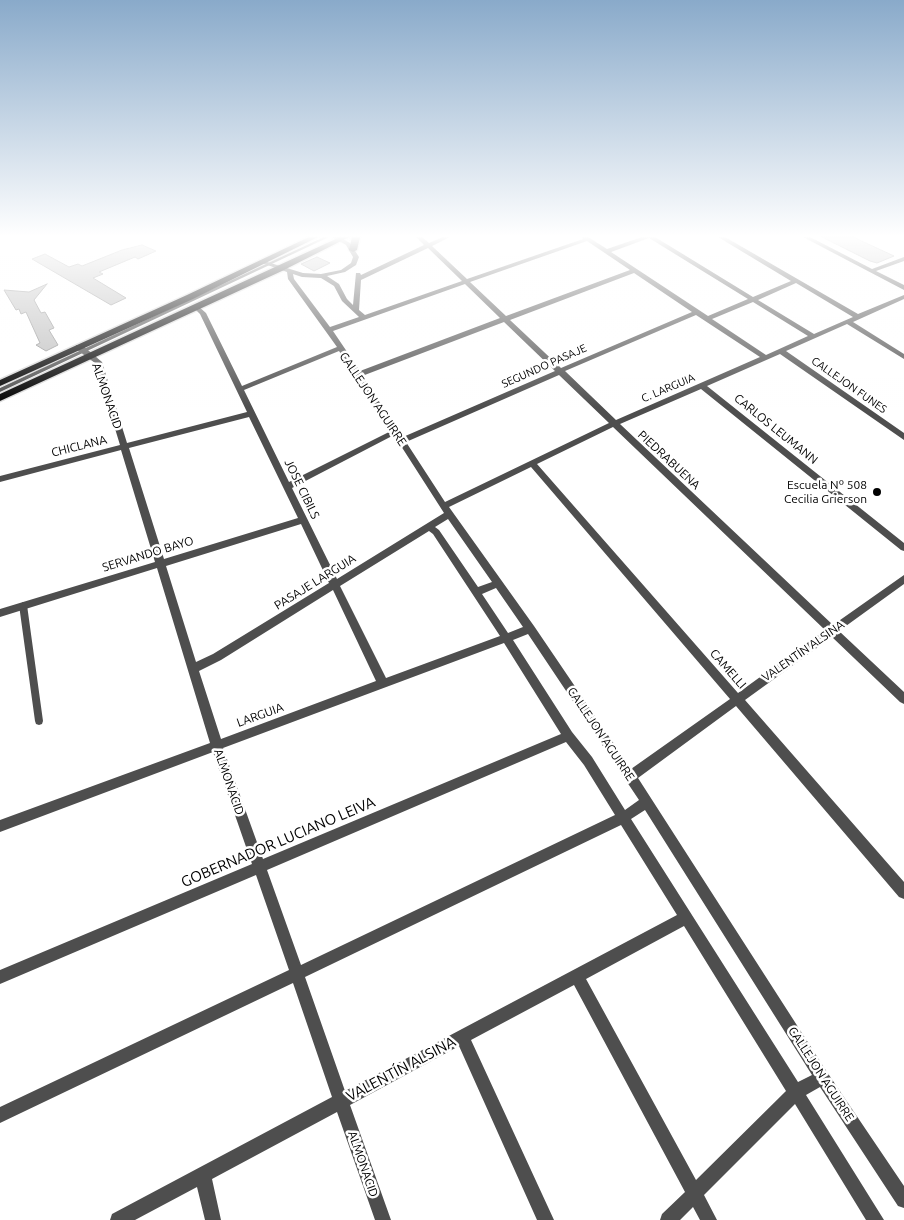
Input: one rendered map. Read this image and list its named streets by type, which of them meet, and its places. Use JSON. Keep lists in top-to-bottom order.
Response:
{
  "streets": {
    "street": [
      "SEGUNDO PASAJE",
      "CALLEJON FUNES",
      "C. LARGUIA",
      "ALMONACID",
      "CALLEJON AGUIRRE",
      "CARLOS LEUMANN",
      "CHICLANA",
      "PIEDRABUENA",
      "JOSE CIBILS",
      "SERVANDO BAYO",
      "PASAJE LARGUIA",
      "VALENTÍN ALSINA",
      "CAMELLI",
      "LARGUIA",
      "GOBERNADOR LUCIANO LEIVA"
    ]
  },
  "crossings": [
    ["SEGUNDO PASAJE", "CALLEJON AGUIRRE"],
    ["SEGUNDO PASAJE", "PIEDRABUENA"],
    ["CALLEJON FUNES", "C. LARGUIA"],
    ["C. LARGUIA", "CALLEJON AGUIRRE"],
    ["C. LARGUIA", "CARLOS LEUMANN"],
    ["C. LARGUIA", "PIEDRABUENA"],
    ["C. LARGUIA", "PASAJE LARGUIA"],
    ["C. LARGUIA", "CAMELLI"],
    ["ALMONACID", "CHICLANA"],
    ["ALMONACID", "SERVANDO BAYO"],
    ["ALMONACID", "PASAJE LARGUIA"],
    ["ALMONACID", "VALENTÍN ALSINA"],
    ["ALMONACID", "LARGUIA"],
    ["ALMONACID", "GOBERNADOR LUCIANO LEIVA"],
    ["CALLEJON AGUIRRE", "PASAJE LARGUIA"],
    ["CALLEJON AGUIRRE", "VALENTÍN ALSINA"],
    ["CALLEJON AGUIRRE", "LARGUIA"],
    ["CHICLANA", "JOSE CIBILS"],
    ["PIEDRABUENA", "VALENTÍN ALSINA"],
    ["JOSE CIBILS", "SERVANDO BAYO"],
    ["JOSE CIBILS", "PASAJE LARGUIA"],
    ["JOSE CIBILS", "LARGUIA"],
    ["VALENTÍN ALSINA", "CAMELLI"]
  ],
  "places": ["Escuela Nº 508 Cecilia Grierson"]
}
